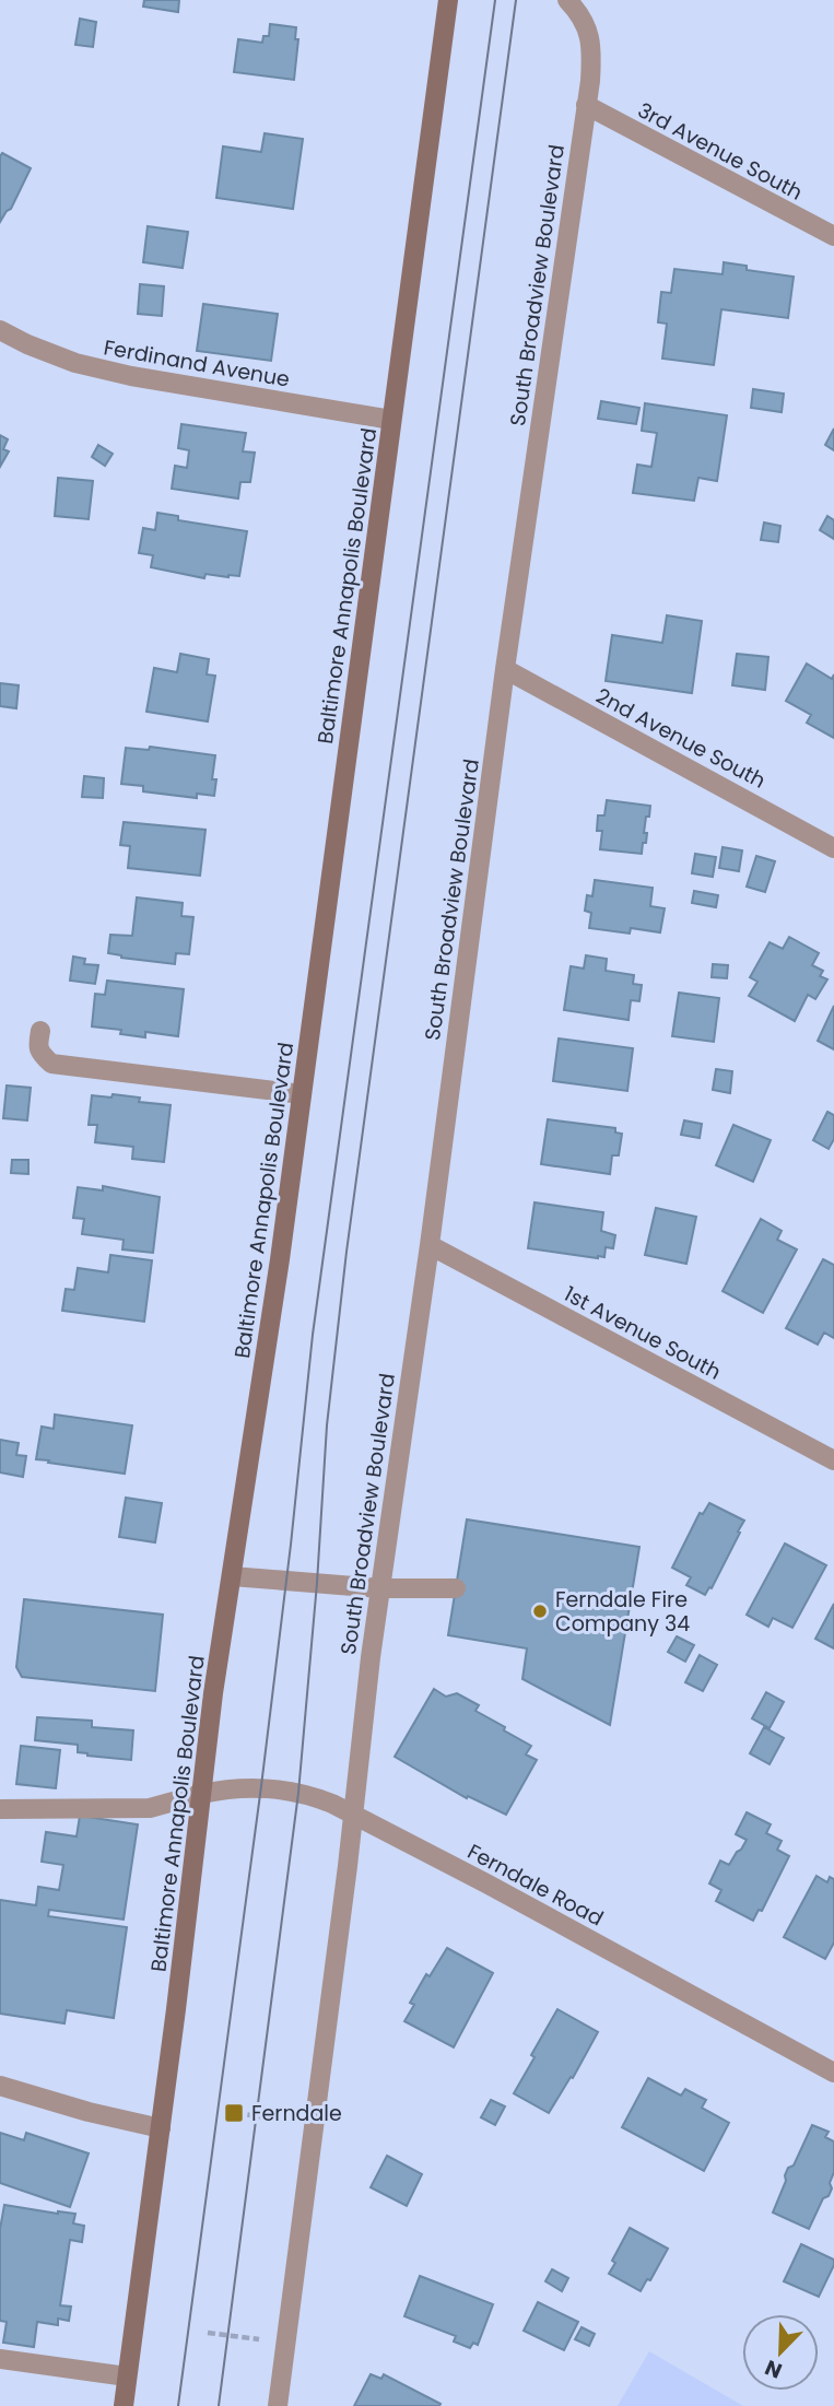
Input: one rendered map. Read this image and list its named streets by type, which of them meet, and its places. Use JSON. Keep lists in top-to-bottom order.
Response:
{
  "streets": {
    "main road": ["Baltimore Annapolis Boulevard"],
    "street": [
      "3rd Avenue South",
      "South Broadview Boulevard",
      "Ferdinand Avenue",
      "2nd Avenue South",
      "1st Avenue South",
      "Ferndale Road"
    ]
  },
  "crossings": [
    ["3rd Avenue South", "South Broadview Boulevard"],
    ["South Broadview Boulevard", "2nd Avenue South"],
    ["South Broadview Boulevard", "1st Avenue South"],
    ["South Broadview Boulevard", "Ferndale Road"],
    ["Ferdinand Avenue", "Baltimore Annapolis Boulevard"],
    ["Baltimore Annapolis Boulevard", "Ferndale Road"]
  ],
  "places": {
    "other": ["Ferndale Fire Company 34"],
    "transit": ["Ferndale"]
  },
  "north": "bottom left"
}
